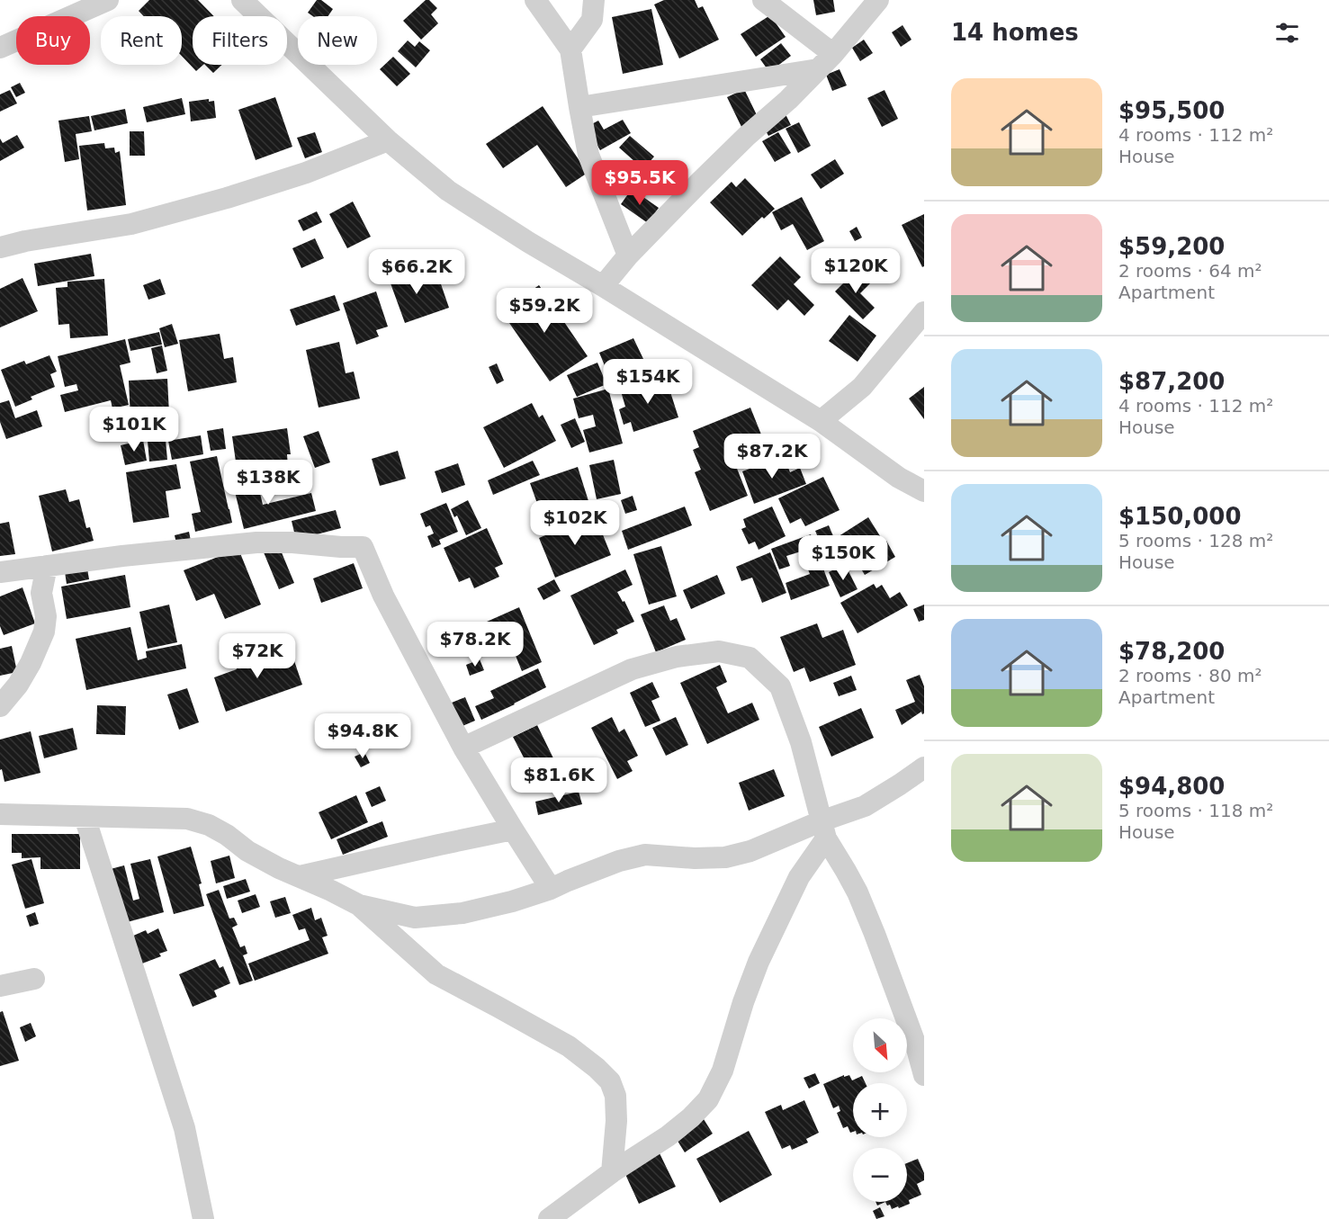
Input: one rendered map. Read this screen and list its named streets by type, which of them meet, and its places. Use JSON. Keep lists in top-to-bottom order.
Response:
{
  "north": "bottom right",
  "page": {
    "heading": "14 homes",
    "chip": [
      "Buy",
      "Rent",
      "Filters",
      "New"
    ],
    "list": [
      {
        "name": "$95,500",
        "note": "4 rooms · 112 m² · House"
      },
      {
        "name": "$59,200",
        "note": "2 rooms · 64 m² · Apartment"
      },
      {
        "name": "$87,200",
        "note": "4 rooms · 112 m² · House"
      },
      {
        "name": "$150,000",
        "note": "5 rooms · 128 m² · House"
      },
      {
        "name": "$78,200",
        "note": "2 rooms · 80 m² · Apartment"
      },
      {
        "name": "$94,800",
        "note": "5 rooms · 118 m² · House"
      }
    ],
    "price": [
      "$95.5K",
      "$120K",
      "$66.2K",
      "$59.2K",
      "$154K",
      "$101K",
      "$87.2K",
      "$138K",
      "$102K",
      "$150K",
      "$78.2K",
      "$72K",
      "$94.8K",
      "$81.6K"
    ],
    "map_buttons": ["+", "−"]
  }
}
